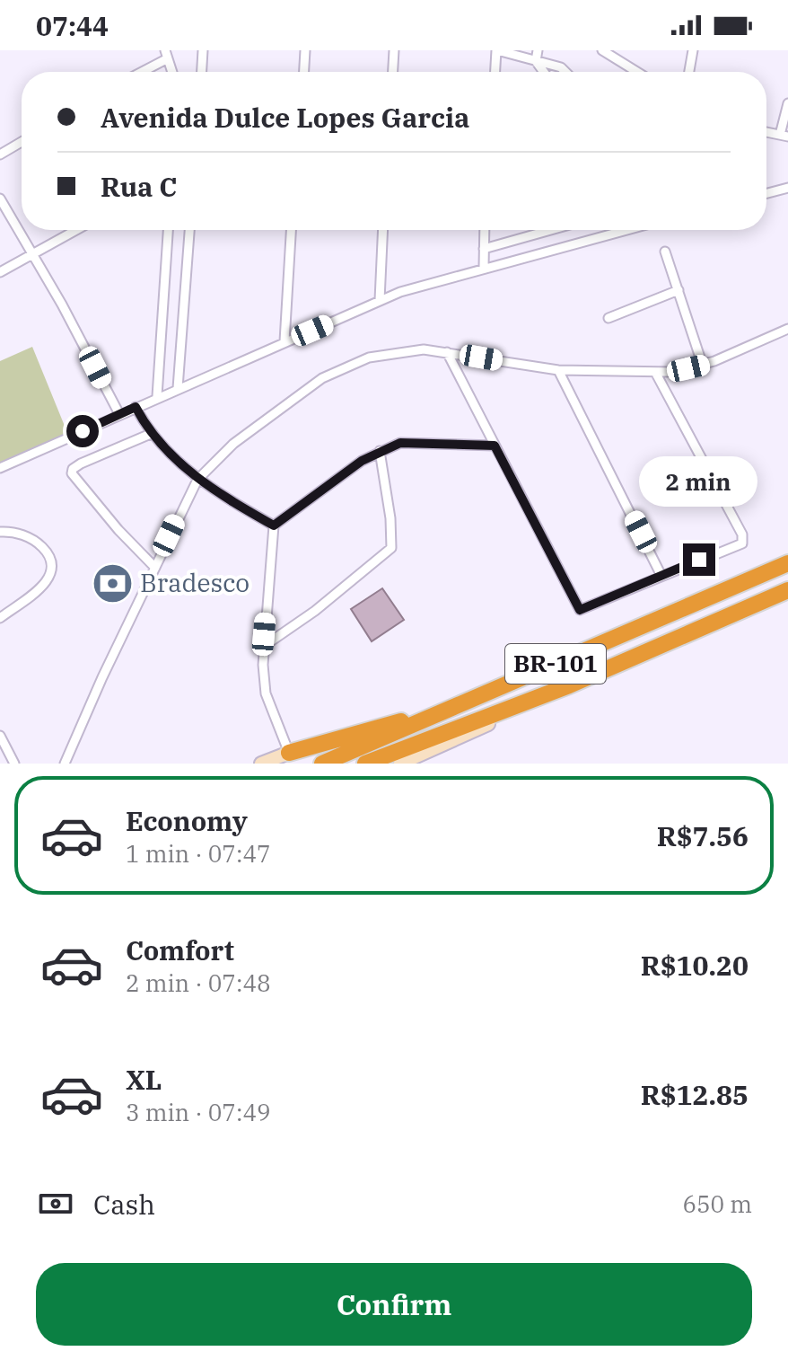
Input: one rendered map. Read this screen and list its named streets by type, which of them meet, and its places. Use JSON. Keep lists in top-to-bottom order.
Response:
{
  "streets": {
    "highway": ["BR-101"]
  },
  "places": {
    "bank": ["Bradesco"]
  },
  "page": {
    "status": "07:44",
    "banner": ["Avenida Dulce Lopes Garcia", "Rua C"],
    "bubble": "2 min",
    "list": [
      {
        "name": "Economy",
        "note": "1 min · 07:47",
        "value": "R$7.56"
      },
      {
        "name": "Comfort",
        "note": "2 min · 07:48",
        "value": "R$10.20"
      },
      {
        "name": "XL",
        "note": "3 min · 07:49",
        "value": "R$12.85"
      }
    ],
    "pay": ["Cash", "650 m"],
    "buttons": "Confirm"
  }
}
